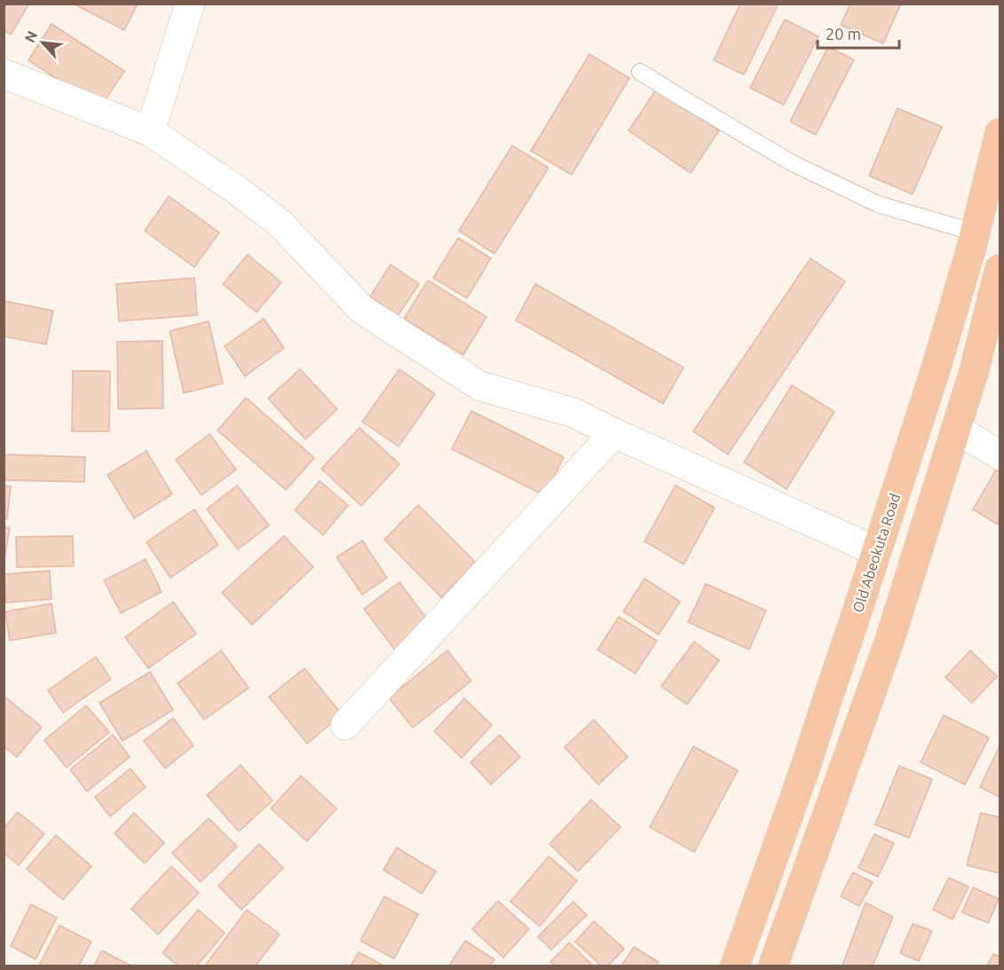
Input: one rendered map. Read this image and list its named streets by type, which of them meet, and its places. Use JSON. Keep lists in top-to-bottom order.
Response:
{
  "streets": {
    "highway": ["Old Abeokuta Road"]
  },
  "scale_bar": "20 m",
  "north": "top left"
}
